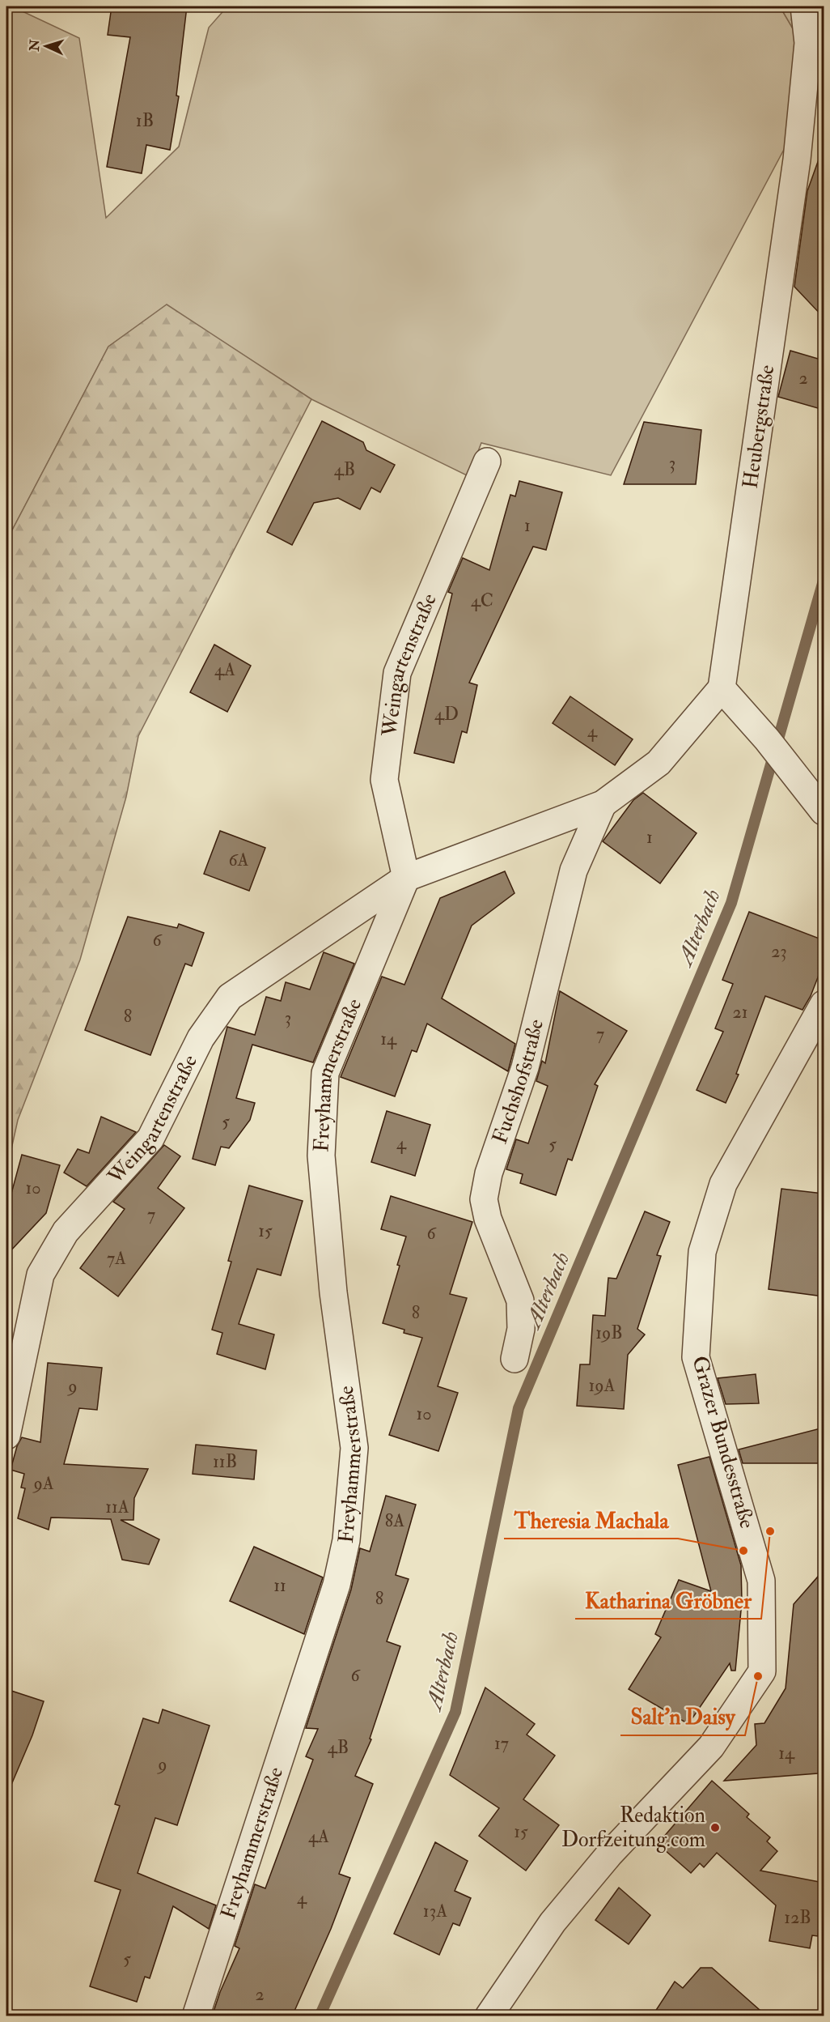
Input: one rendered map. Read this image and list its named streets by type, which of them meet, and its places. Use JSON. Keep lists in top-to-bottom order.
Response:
{
  "streets": {
    "street": [
      "Heubergstraße",
      "Weingartenstraße",
      "Freyhammerstraße",
      "Fuchshofstraße",
      "Grazer Bundesstraße"
    ]
  },
  "crossings": [
    ["Heubergstraße", "Weingartenstraße"],
    ["Weingartenstraße", "Freyhammerstraße"],
    ["Weingartenstraße", "Fuchshofstraße"]
  ],
  "water": ["Alterbach"],
  "places": [
    "Katharina Gröbner",
    "Theresia Machala",
    "Salt’n Daisy",
    "Redaktion Dorfzeitung.com"
  ],
  "house_numbers": [
    "1B",
    "2",
    "3",
    "4B",
    "1",
    "4C",
    "4A",
    "4D",
    "4",
    "1",
    "6A",
    "6",
    "23",
    "21",
    "8",
    "3",
    "7",
    "14",
    "5",
    "4",
    "5",
    "10",
    "7",
    "15",
    "6",
    "7A",
    "8",
    "19B",
    "19A",
    "9",
    "10",
    "11B",
    "9A",
    "11A",
    "8A",
    "11",
    "8",
    "6",
    "17",
    "4B",
    "14",
    "9",
    "15",
    "4A",
    "4",
    "13A",
    "12B",
    "5",
    "2"
  ],
  "north": "left"
}
